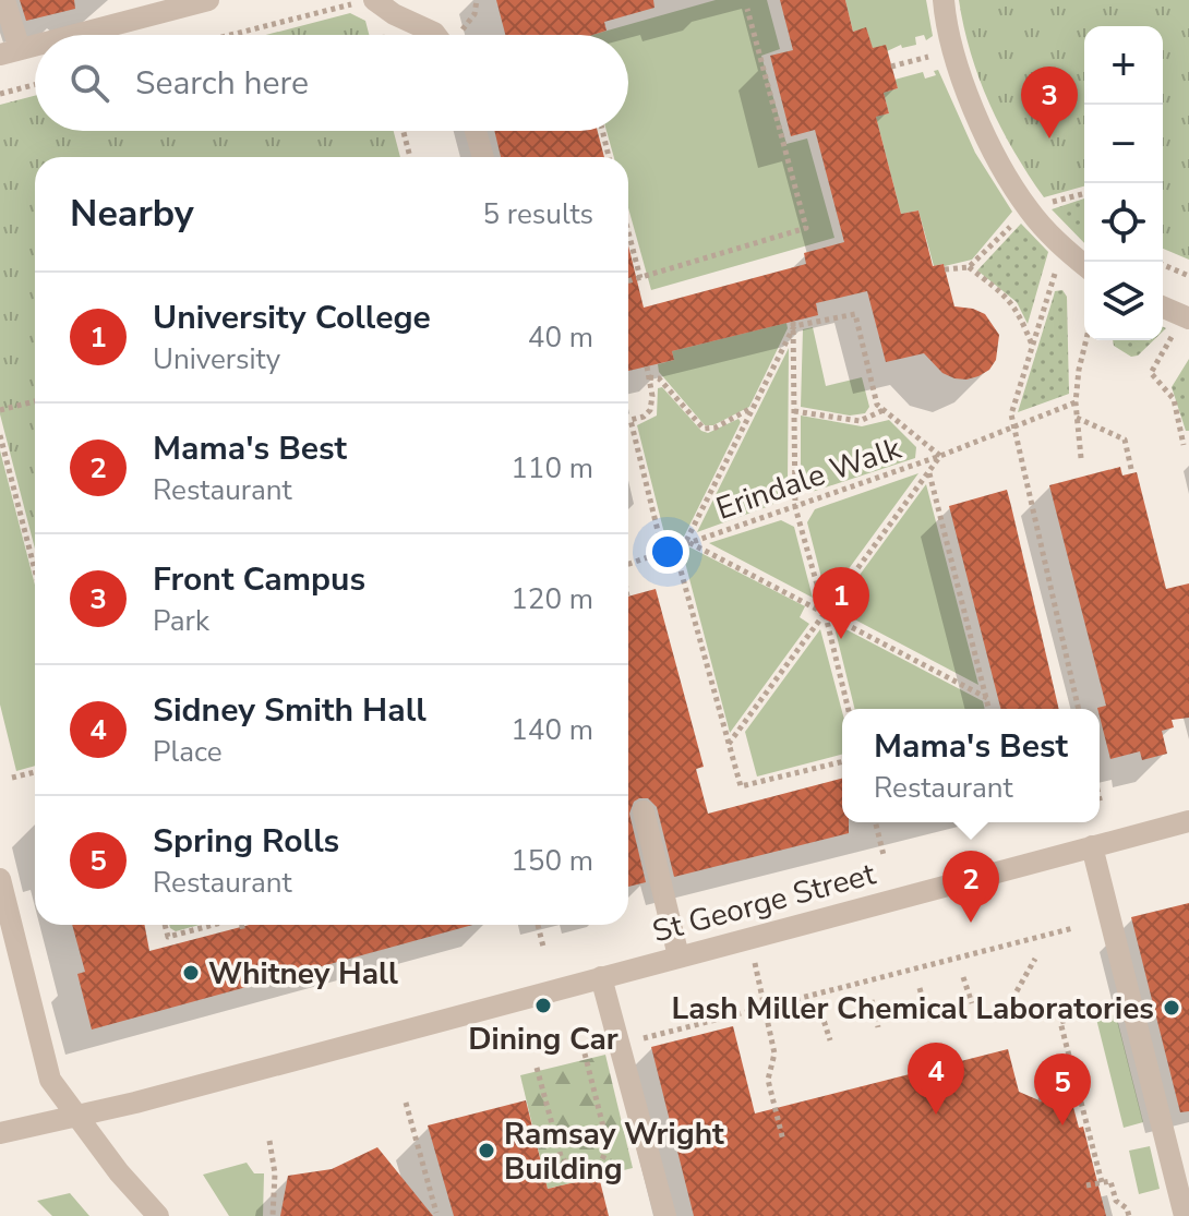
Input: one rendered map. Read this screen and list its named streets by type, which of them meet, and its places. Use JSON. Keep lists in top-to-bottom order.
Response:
{
  "streets": {
    "street": ["St George Street"],
    "path": ["Erindale Walk"]
  },
  "places": [
    "Whitney Hall",
    "Dining Car",
    "Lash Miller Chemical Laboratories",
    "Ramsay Wright Building"
  ],
  "page": {
    "map_buttons": ["+", "−"],
    "search": "Search here",
    "pins": [
      "3",
      "1",
      "2",
      "4",
      "5"
    ],
    "heading": ["Nearby", "5 results"],
    "list": [
      {
        "mark": "1",
        "name": "University College",
        "note": "University",
        "value": "40 m"
      },
      {
        "mark": "2",
        "name": "Mama's Best",
        "note": "Restaurant",
        "value": "110 m"
      },
      {
        "mark": "3",
        "name": "Front Campus",
        "note": "Park",
        "value": "120 m"
      },
      {
        "mark": "4",
        "name": "Sidney Smith Hall",
        "note": "Place",
        "value": "140 m"
      },
      {
        "mark": "5",
        "name": "Spring Rolls",
        "note": "Restaurant",
        "value": "150 m"
      }
    ],
    "popup": ["Mama's Best", "Restaurant"]
  }
}
